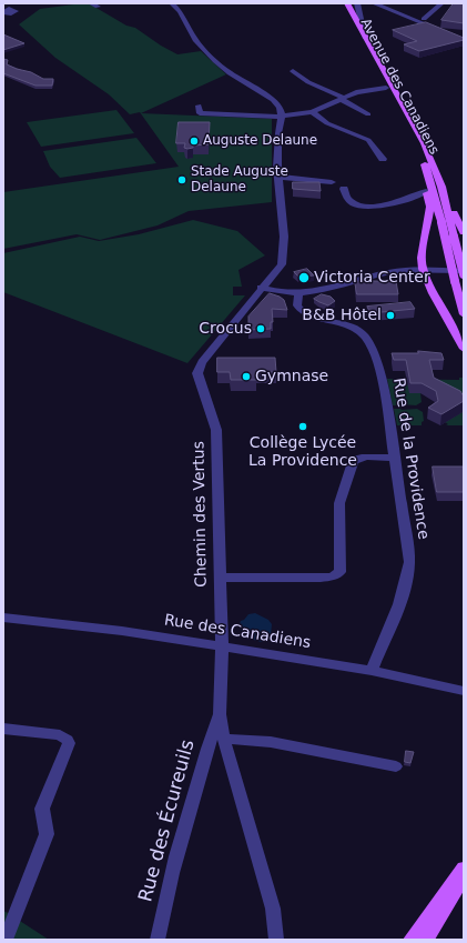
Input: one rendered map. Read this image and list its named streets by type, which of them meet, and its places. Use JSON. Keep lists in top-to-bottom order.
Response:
{
  "streets": {
    "main road": ["Avenue des Canadiens"],
    "street": [
      "Rue de la Providence",
      "Chemin des Vertus",
      "Rue des Canadiens",
      "Rue des Écureuils"
    ]
  },
  "crossings": [
    ["Rue de la Providence", "Rue des Canadiens"],
    ["Chemin des Vertus", "Rue des Canadiens"],
    ["Chemin des Vertus", "Rue des Écureuils"]
  ],
  "places": [
    "Auguste Delaune",
    "Stade Auguste Delaune",
    "Victoria Center",
    "B&B Hôtel",
    "Crocus",
    "Gymnase",
    "Collège Lycée La Providence"
  ]
}
